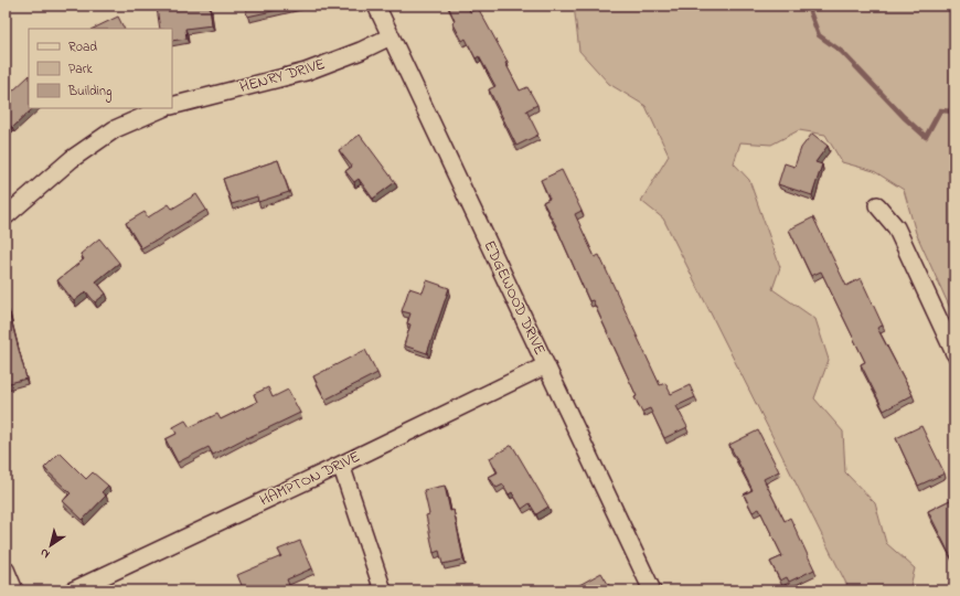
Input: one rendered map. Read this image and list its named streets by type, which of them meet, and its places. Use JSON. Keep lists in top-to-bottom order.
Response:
{
  "streets": {
    "street": ["HENRY DRIVE", "EDGEWOOD DRIVE", "HAMPTON DRIVE"]
  },
  "crossings": [
    ["HENRY DRIVE", "EDGEWOOD DRIVE"],
    ["EDGEWOOD DRIVE", "HAMPTON DRIVE"]
  ],
  "legend": ["Road", "Park", "Building"],
  "north": "bottom left"
}
